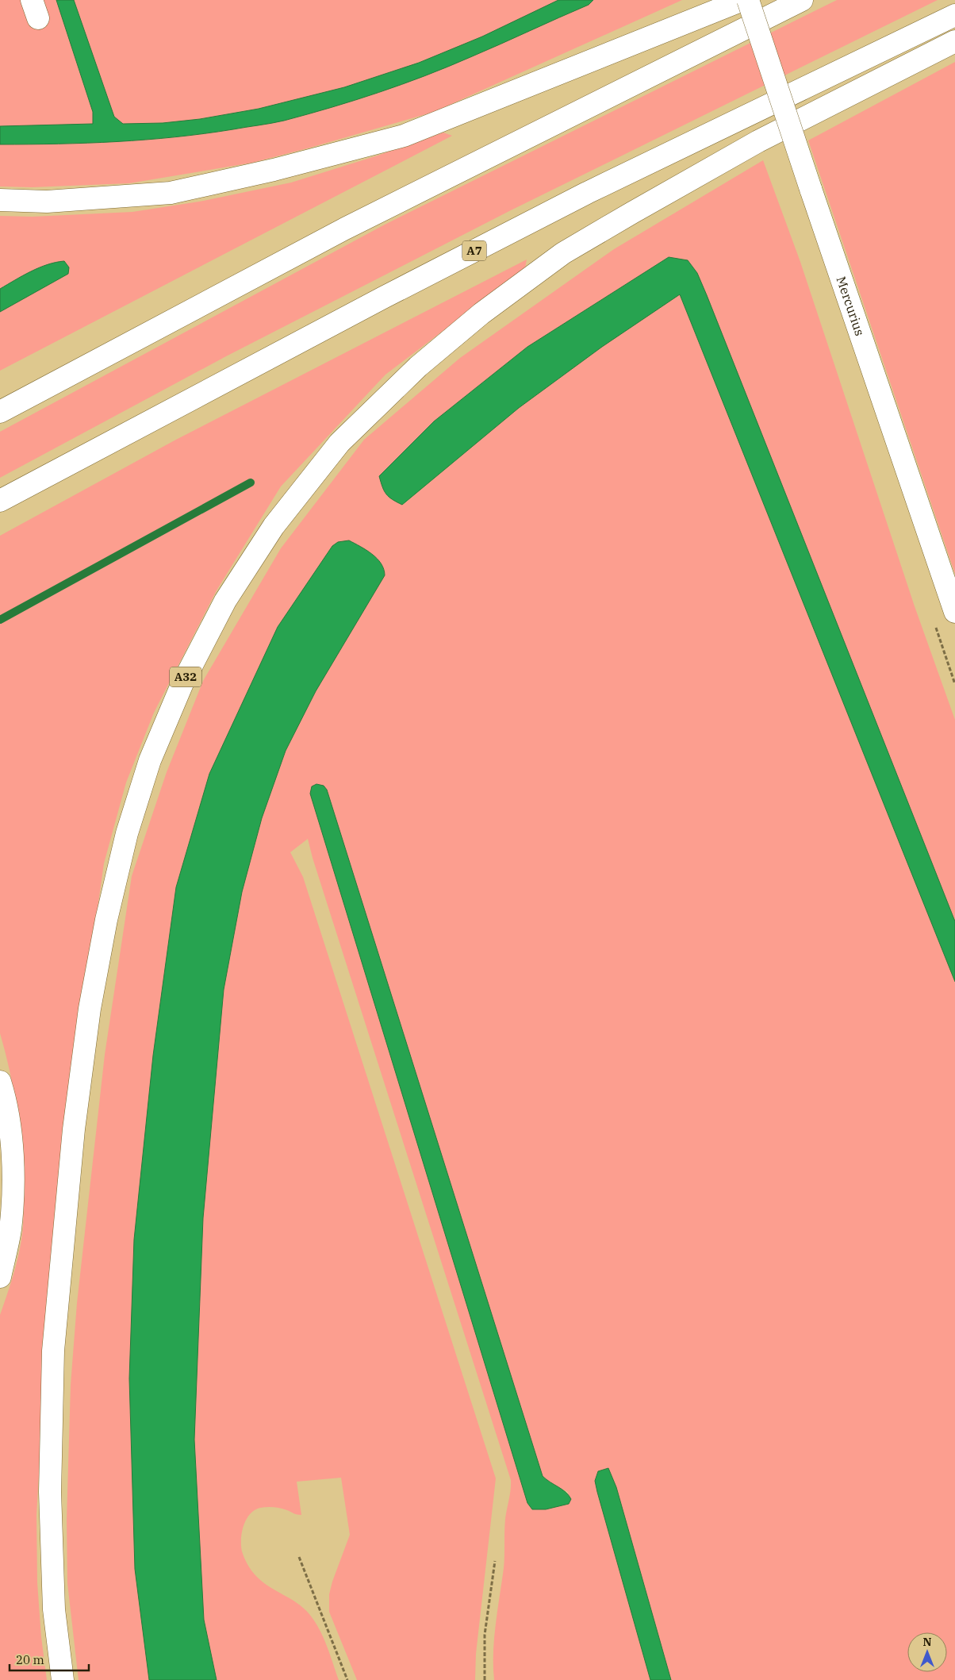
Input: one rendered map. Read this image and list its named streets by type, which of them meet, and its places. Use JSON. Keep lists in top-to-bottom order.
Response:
{
  "streets": {
    "main road": ["A7", "Mercurius", "A32"]
  },
  "scale_bar": "20 m",
  "north": "top"
}
